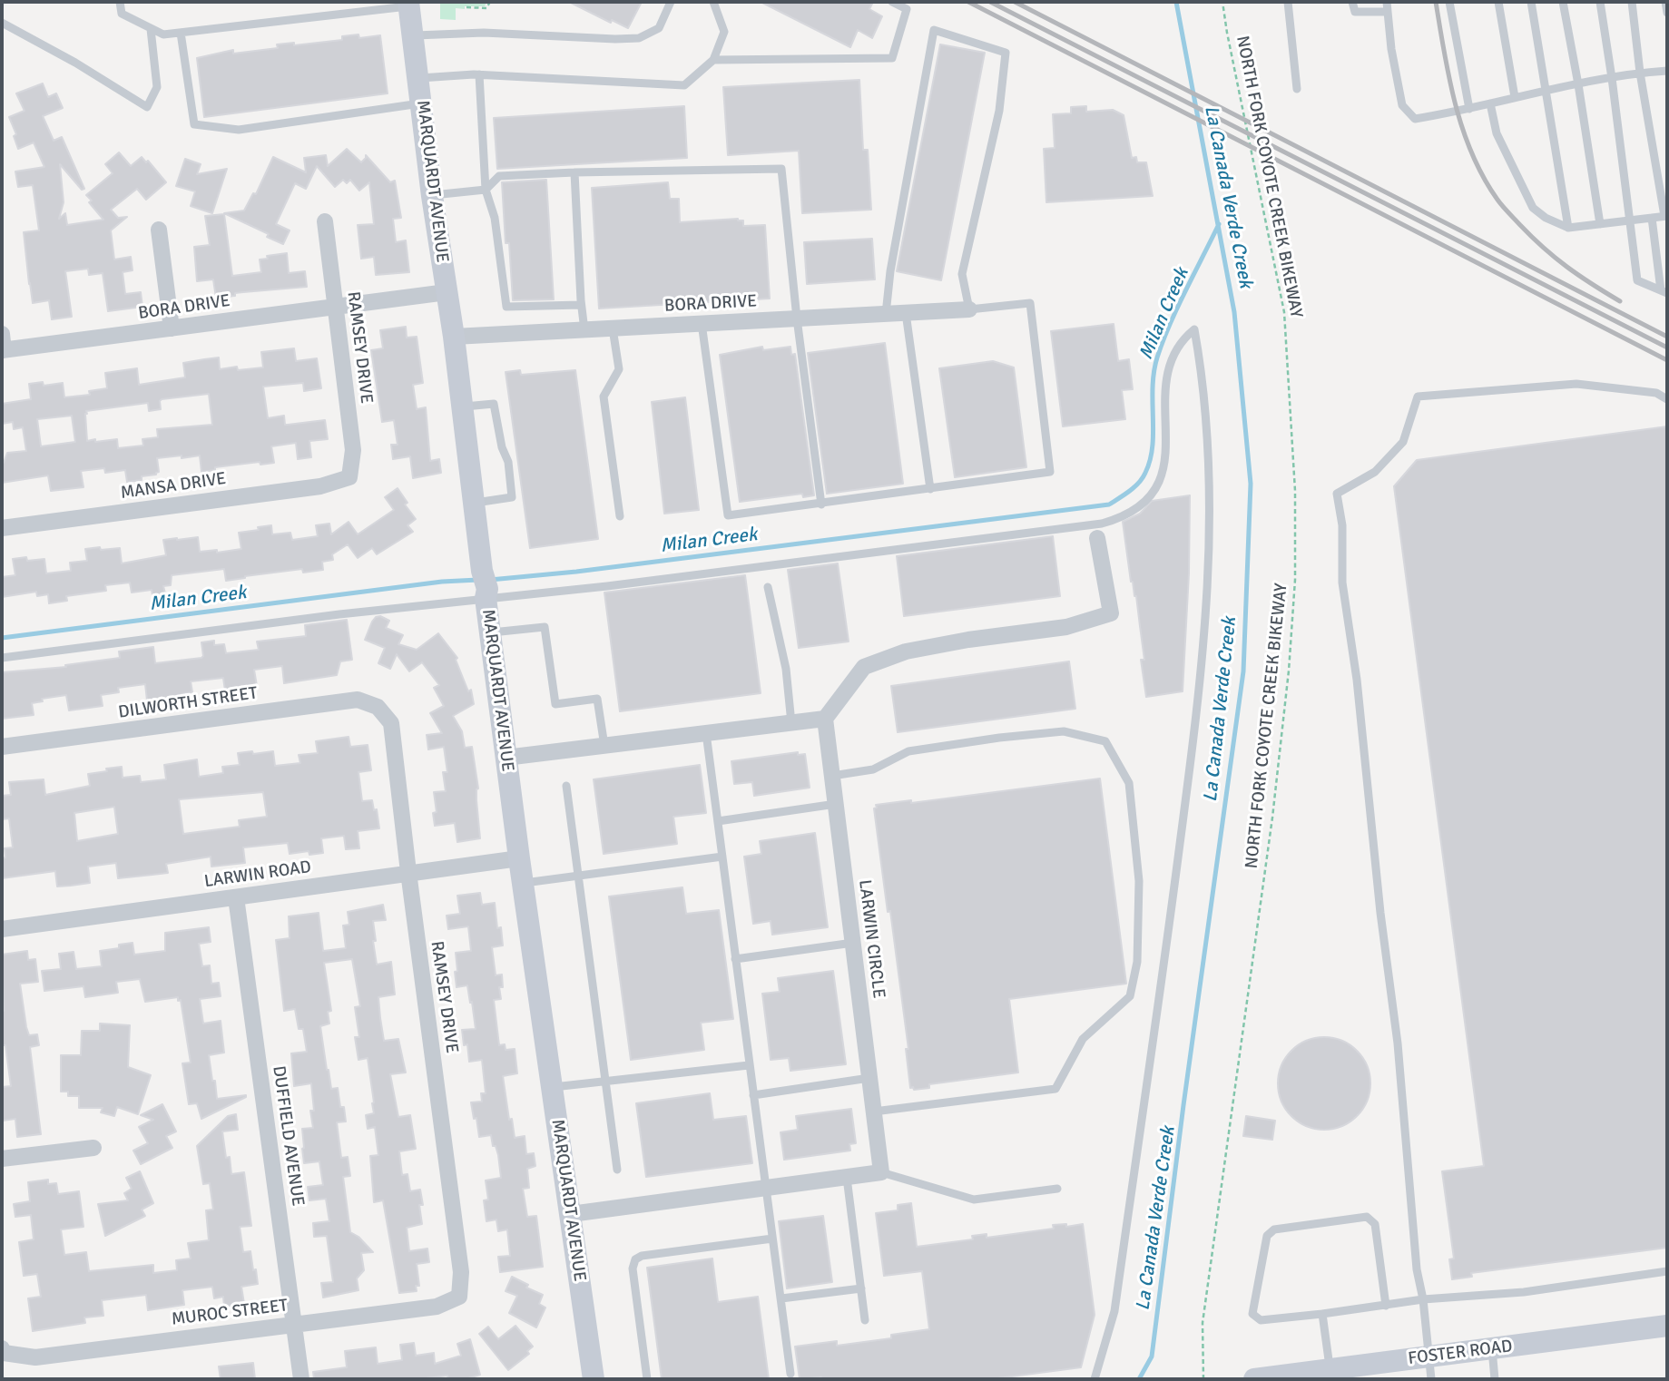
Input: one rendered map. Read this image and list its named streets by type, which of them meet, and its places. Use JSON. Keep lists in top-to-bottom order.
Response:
{
  "streets": {
    "street": [
      "MARQUARDT AVENUE",
      "BORA DRIVE",
      "RAMSEY DRIVE",
      "MANSA DRIVE",
      "DILWORTH STREET",
      "LARWIN ROAD",
      "LARWIN CIRCLE",
      "DUFFIELD AVENUE",
      "MUROC STREET",
      "FOSTER ROAD"
    ],
    "path": ["NORTH FORK COYOTE CREEK BIKEWAY"]
  },
  "crossings": [
    ["MARQUARDT AVENUE", "BORA DRIVE"],
    ["MARQUARDT AVENUE", "LARWIN ROAD"],
    ["BORA DRIVE", "RAMSEY DRIVE"],
    ["RAMSEY DRIVE", "MANSA DRIVE"],
    ["RAMSEY DRIVE", "DILWORTH STREET"],
    ["RAMSEY DRIVE", "LARWIN ROAD"],
    ["RAMSEY DRIVE", "MUROC STREET"],
    ["LARWIN ROAD", "DUFFIELD AVENUE"],
    ["DUFFIELD AVENUE", "MUROC STREET"]
  ],
  "water": ["La Canada Verde Creek", "Milan Creek"]
}
